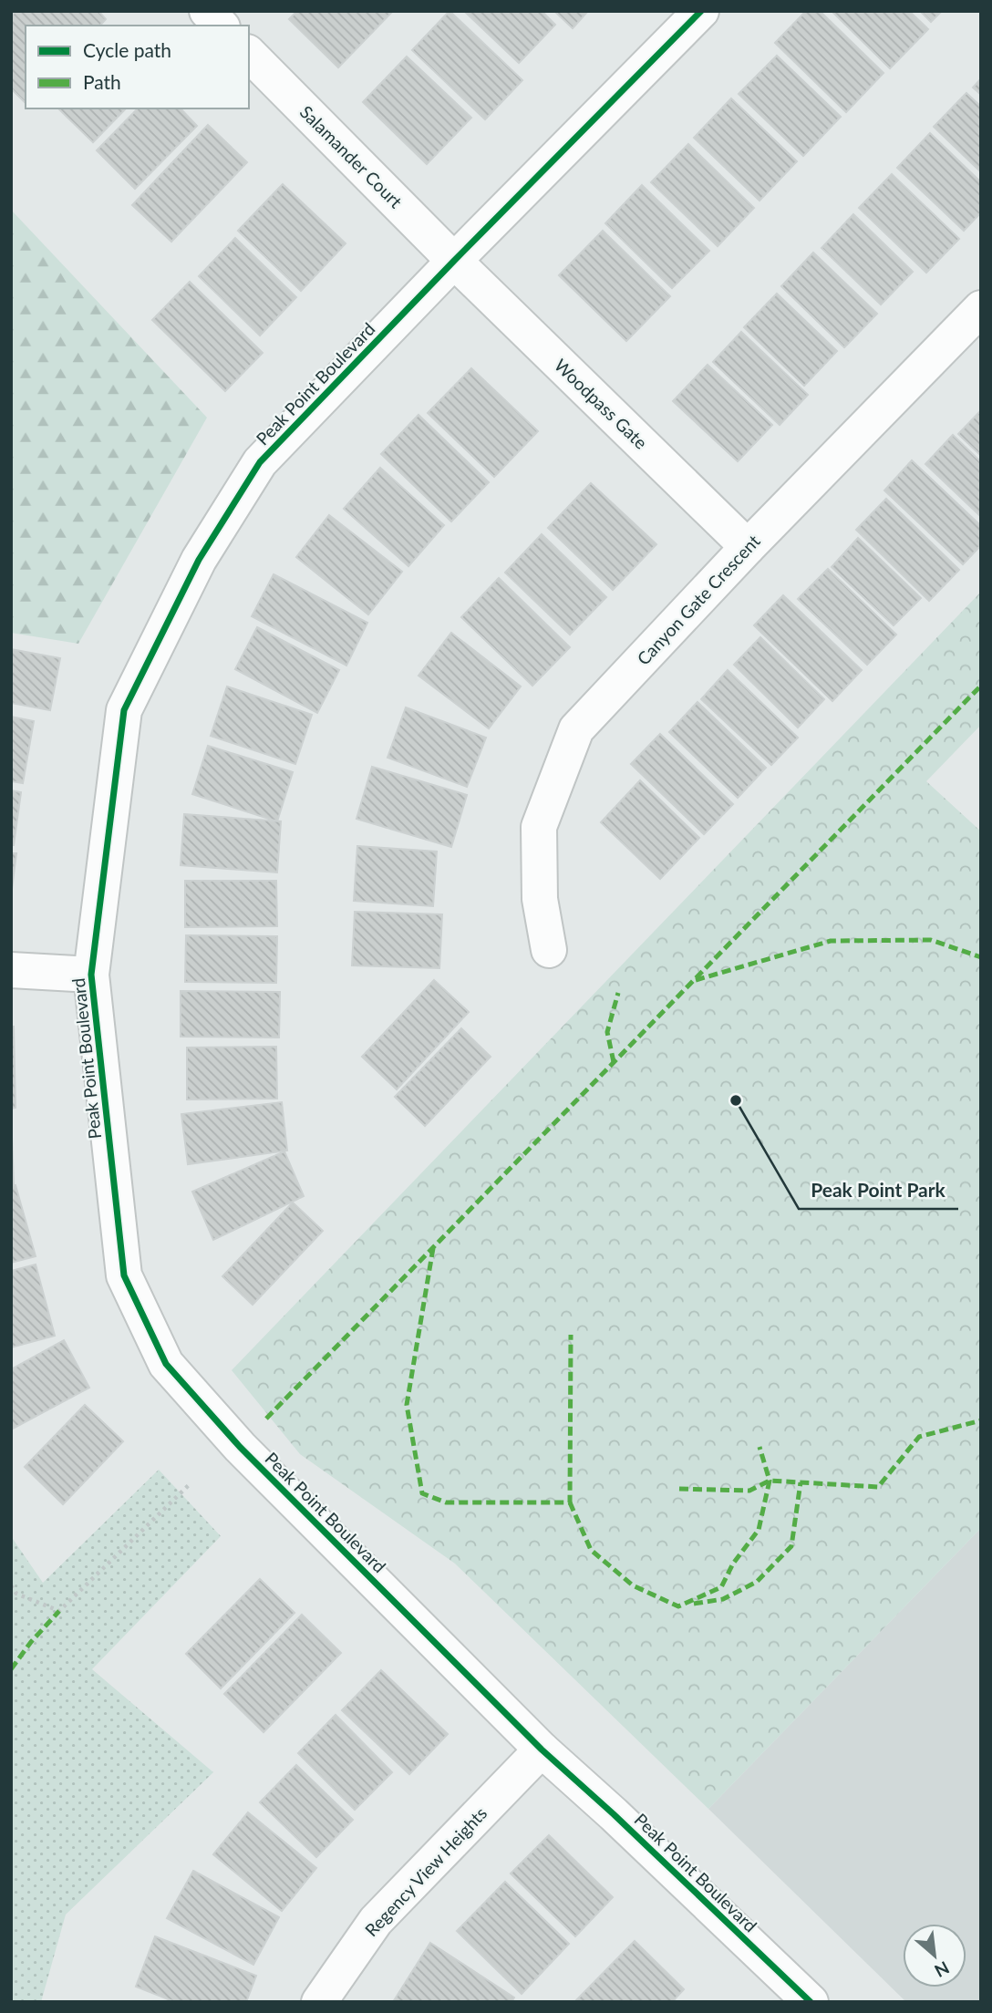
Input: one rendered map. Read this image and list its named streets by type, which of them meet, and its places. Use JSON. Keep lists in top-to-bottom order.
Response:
{
  "streets": {
    "street": [
      "Salamander Court",
      "Peak Point Boulevard",
      "Woodpass Gate",
      "Canyon Gate Crescent",
      "Regency View Heights"
    ]
  },
  "crossings": [
    ["Salamander Court", "Peak Point Boulevard"],
    ["Salamander Court", "Woodpass Gate"],
    ["Peak Point Boulevard", "Woodpass Gate"],
    ["Peak Point Boulevard", "Regency View Heights"],
    ["Woodpass Gate", "Canyon Gate Crescent"]
  ],
  "places": ["Peak Point Park"],
  "legend": ["Cycle path", "Path"],
  "north": "bottom right"
}
